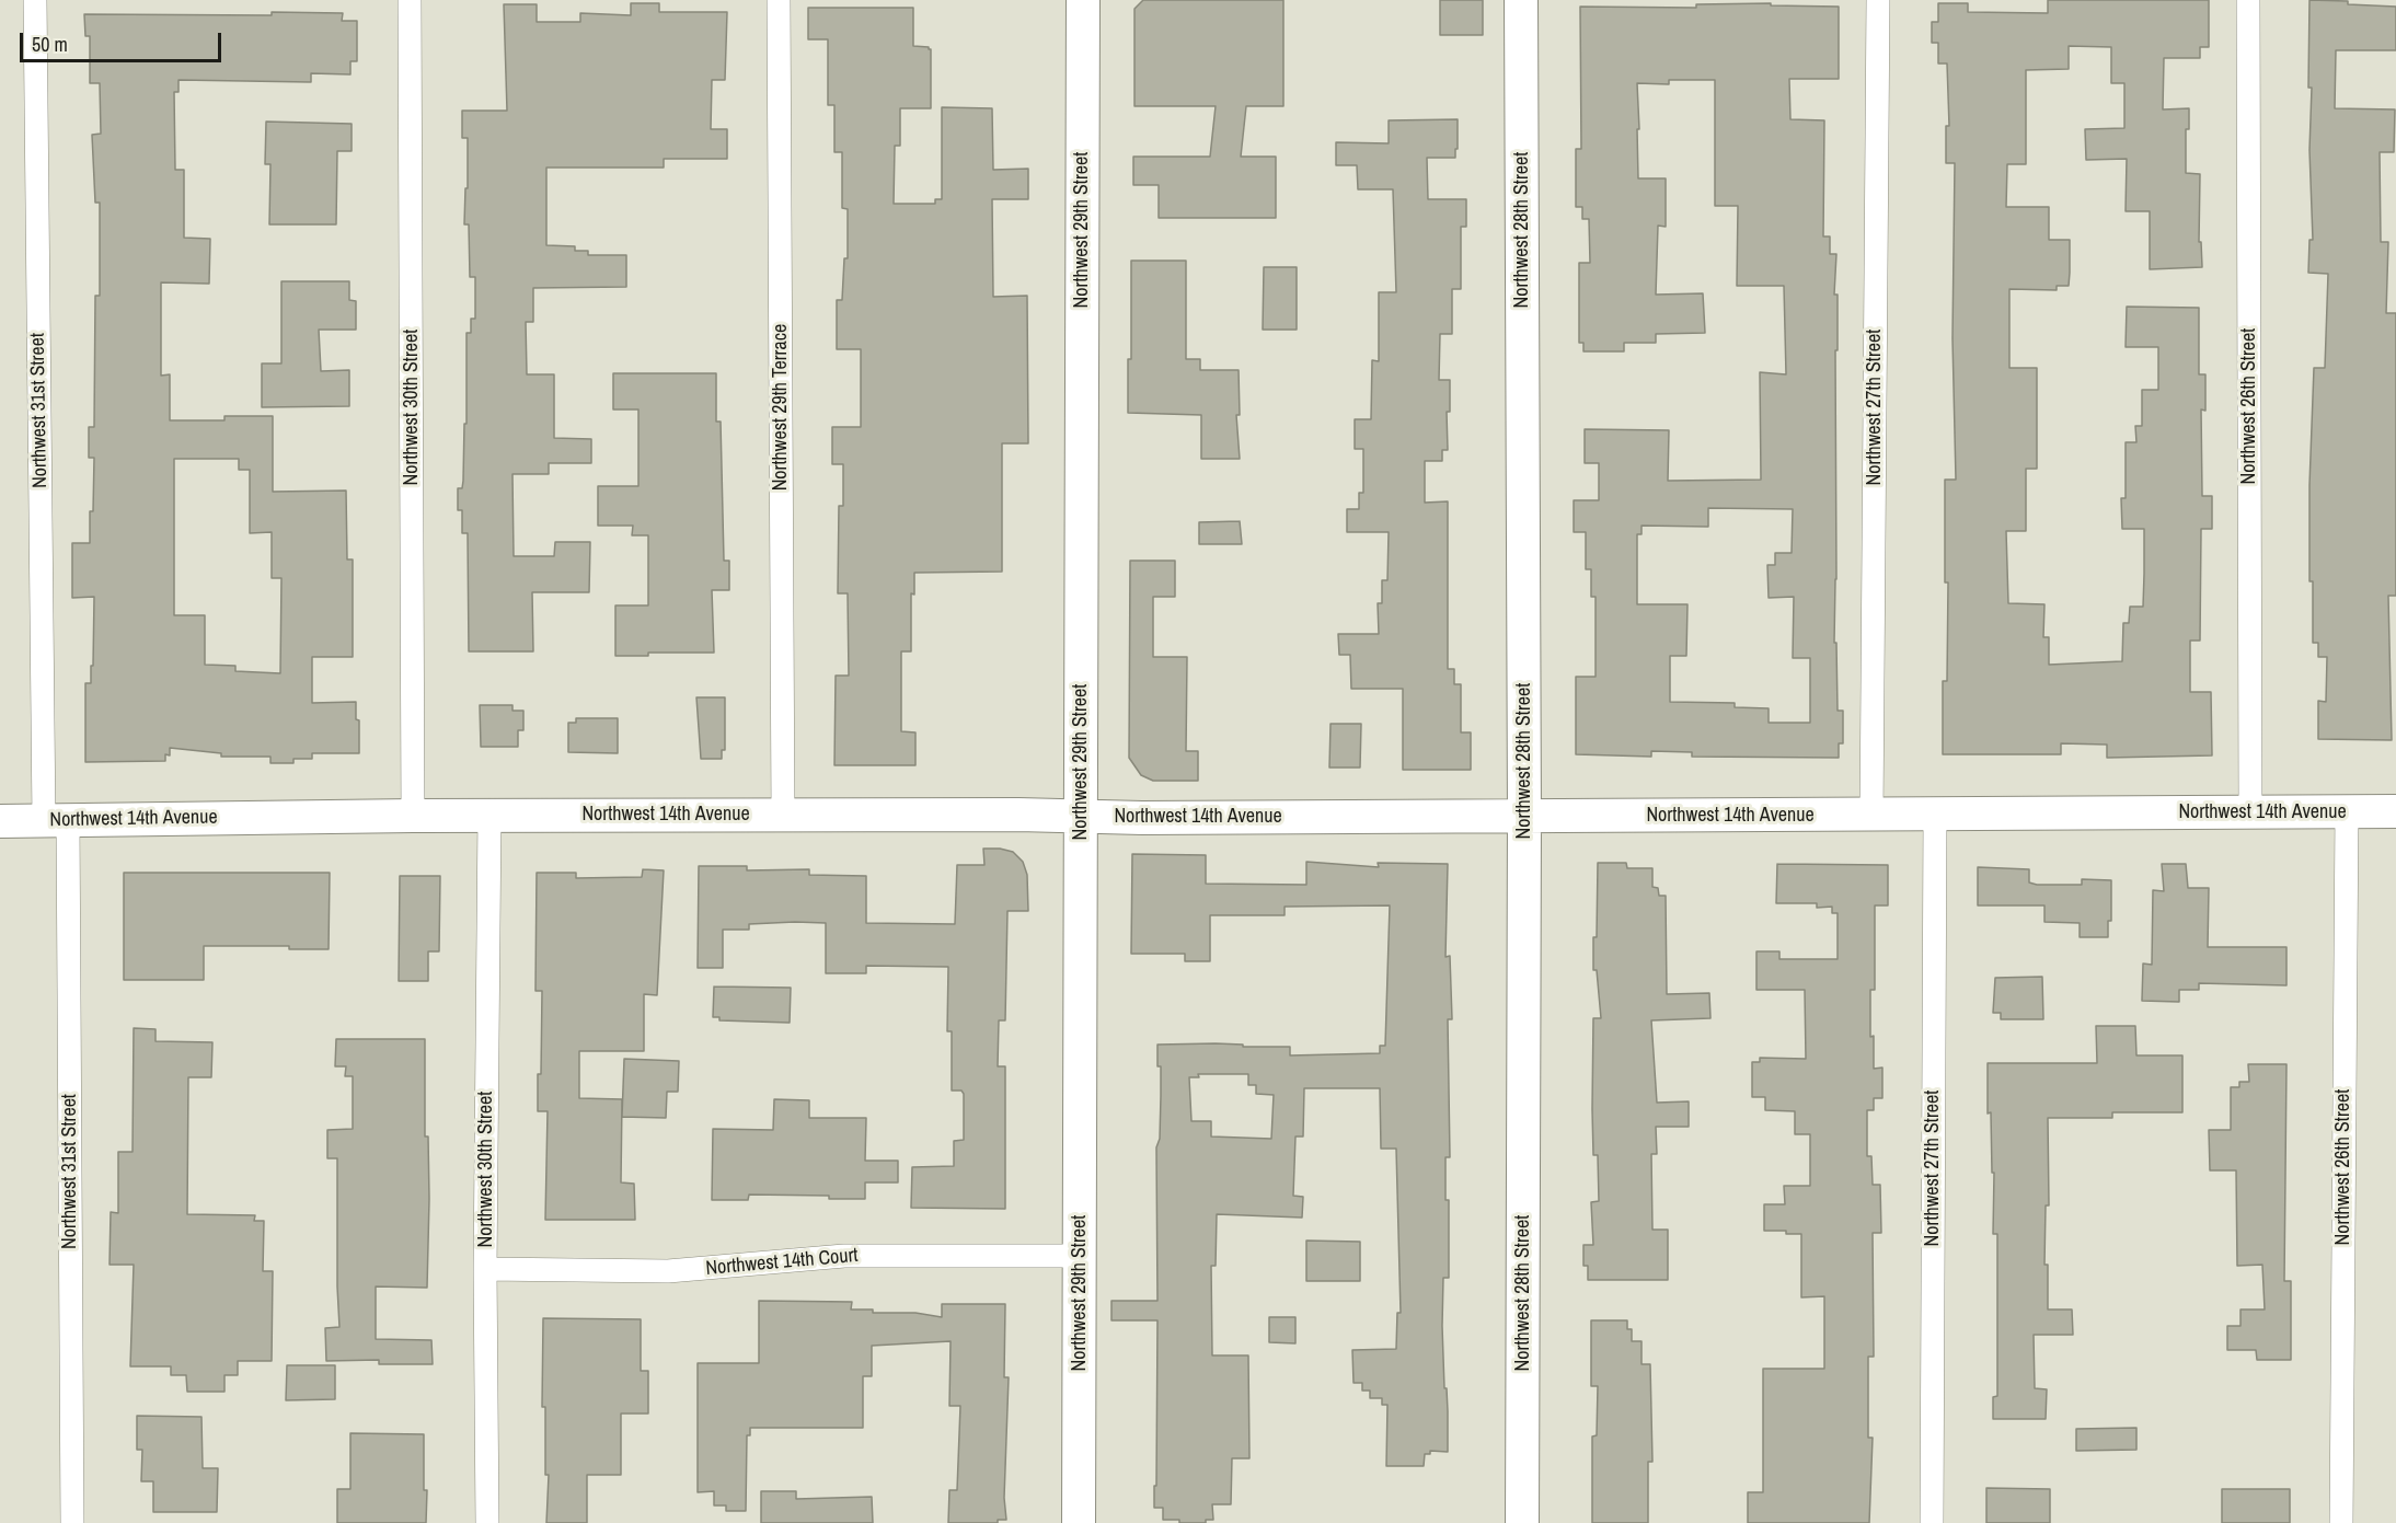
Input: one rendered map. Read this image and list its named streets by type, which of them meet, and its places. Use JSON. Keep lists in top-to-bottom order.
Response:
{
  "streets": {
    "street": [
      "Northwest 29th Street",
      "Northwest 28th Street",
      "Northwest 26th Street",
      "Northwest 30th Street",
      "Northwest 29th Terrace",
      "Northwest 27th Street",
      "Northwest 31st Street",
      "Northwest 14th Avenue",
      "Northwest 14th Court"
    ]
  },
  "crossings": [
    ["Northwest 29th Street", "Northwest 14th Avenue"],
    ["Northwest 29th Street", "Northwest 14th Court"],
    ["Northwest 28th Street", "Northwest 14th Avenue"],
    ["Northwest 26th Street", "Northwest 14th Avenue"],
    ["Northwest 30th Street", "Northwest 14th Avenue"],
    ["Northwest 30th Street", "Northwest 14th Court"],
    ["Northwest 29th Terrace", "Northwest 14th Avenue"],
    ["Northwest 27th Street", "Northwest 14th Avenue"],
    ["Northwest 31st Street", "Northwest 14th Avenue"]
  ],
  "scale_bar": "50 m"
}
